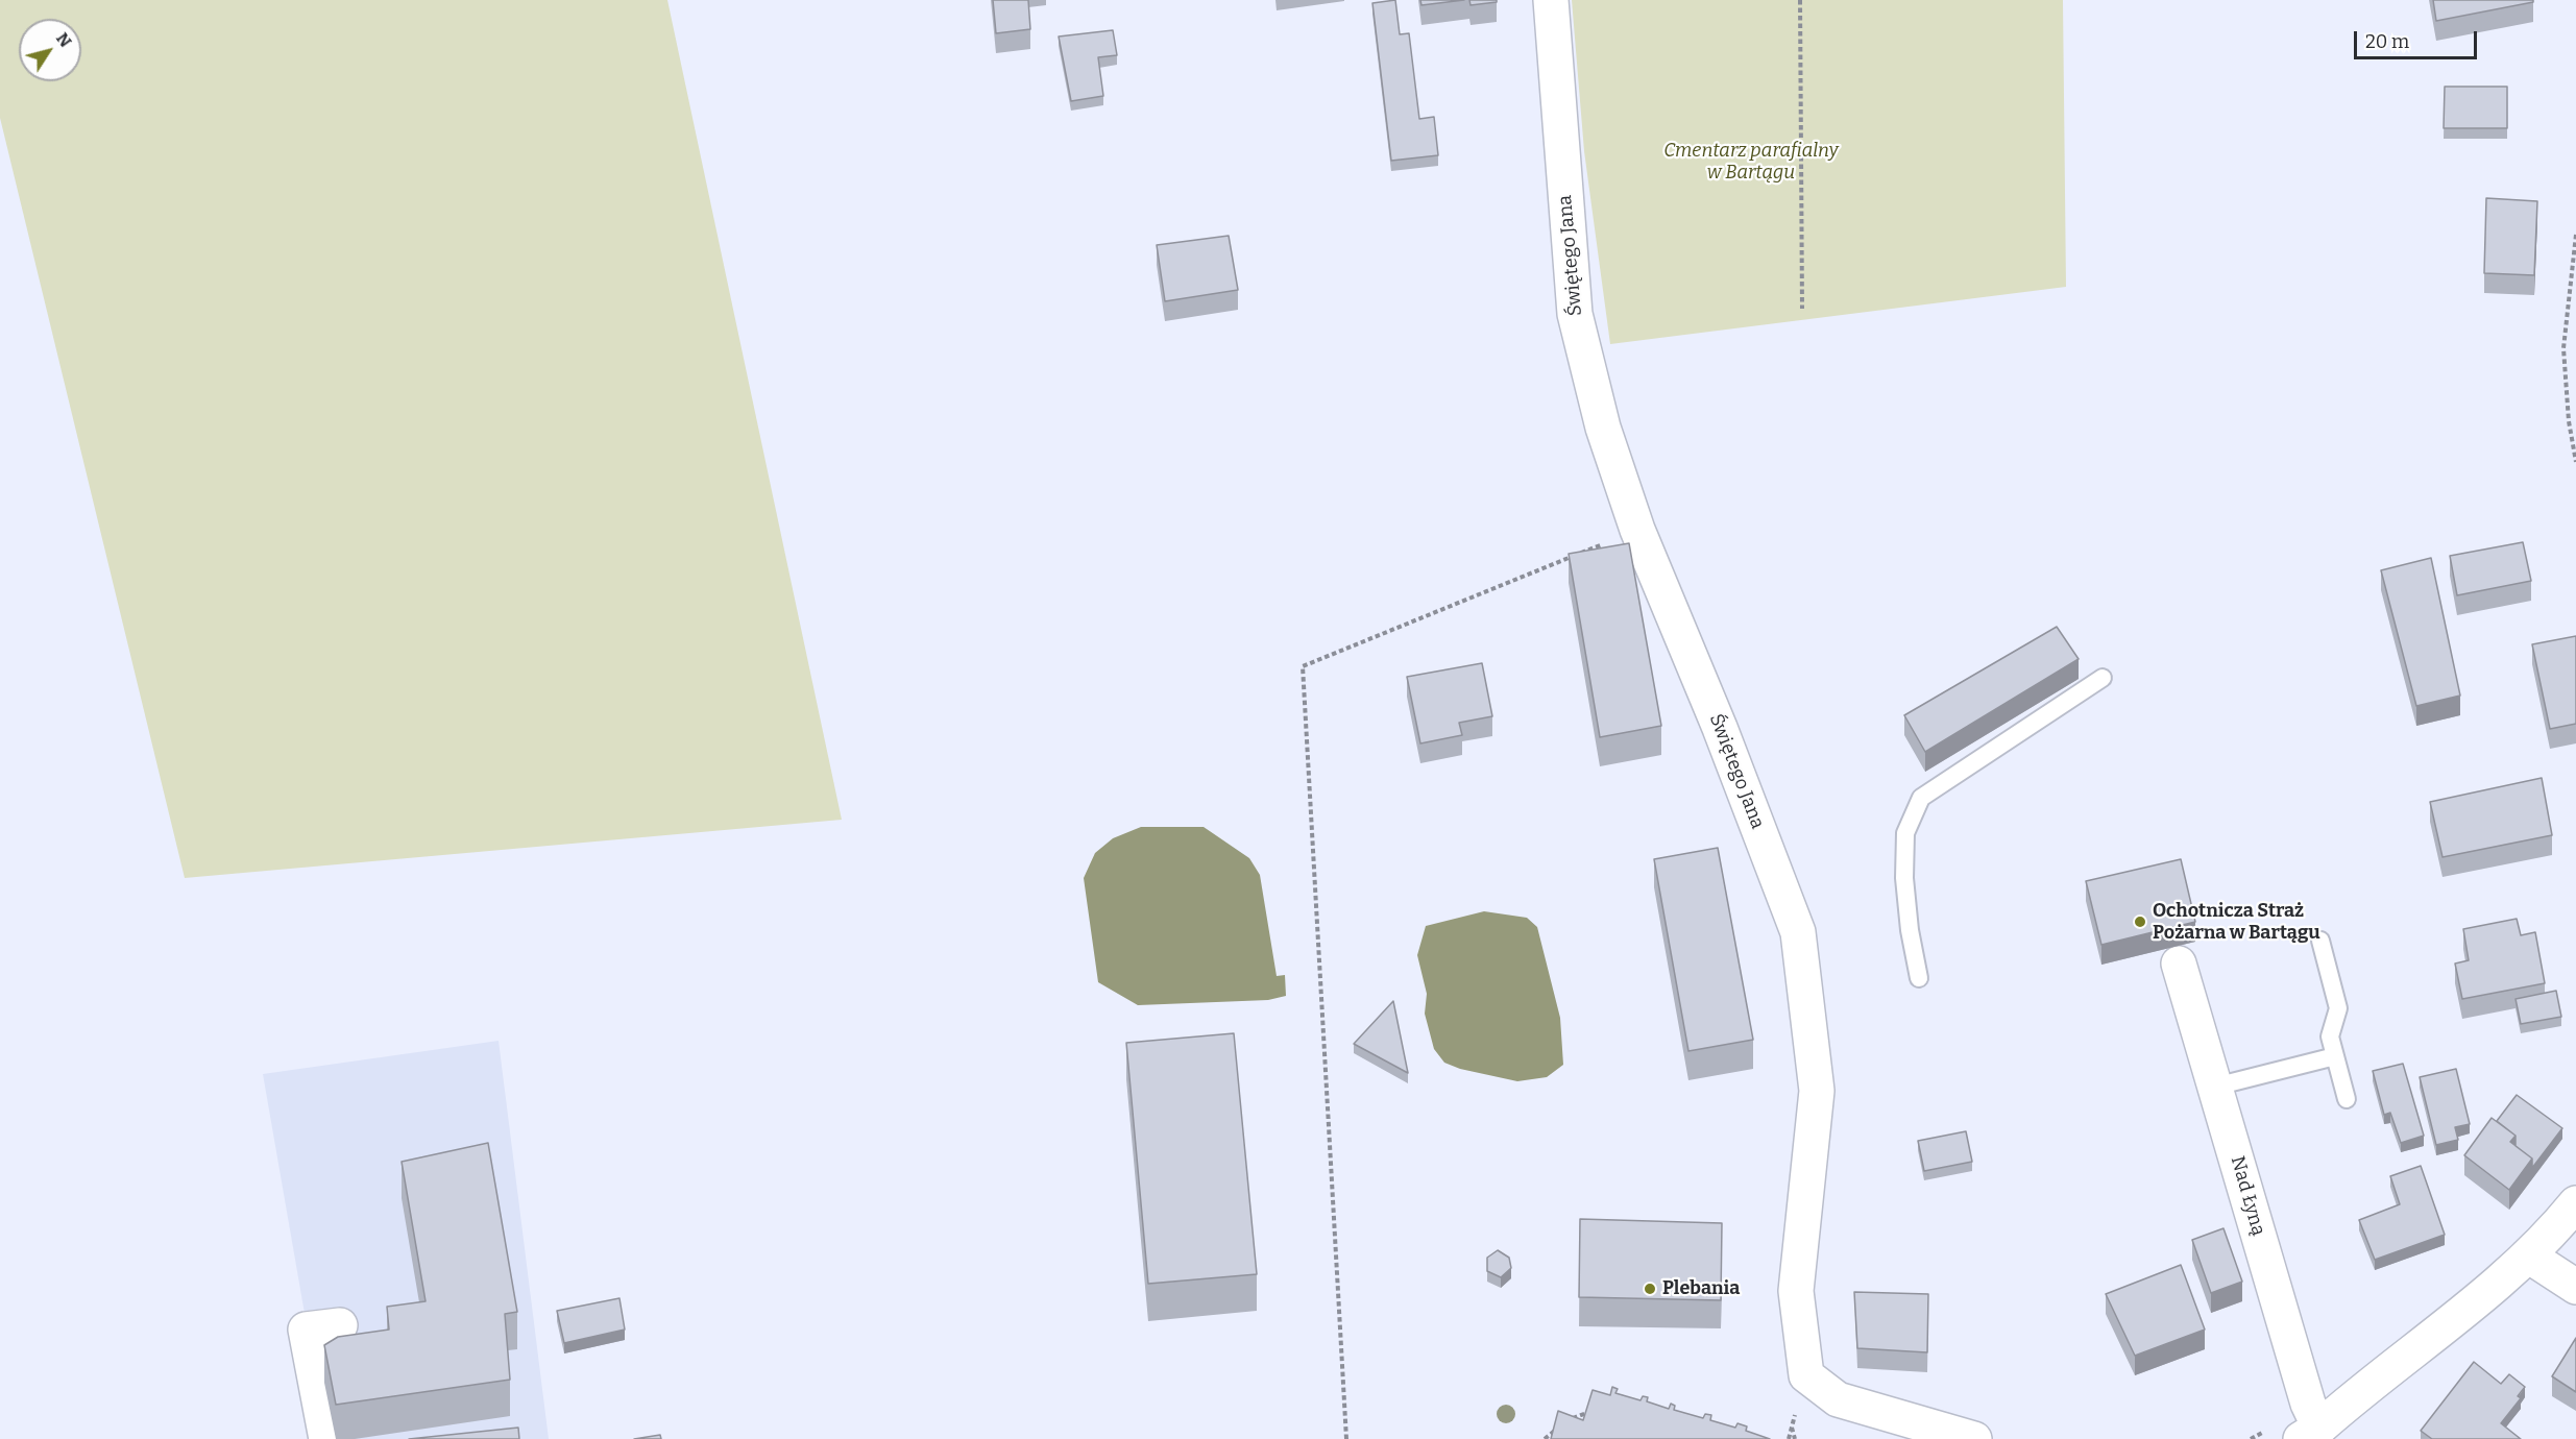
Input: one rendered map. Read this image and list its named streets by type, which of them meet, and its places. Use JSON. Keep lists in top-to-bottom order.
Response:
{
  "streets": {
    "street": ["Świętego Jana", "Nad Łyną"]
  },
  "parks": ["Cmentarz parafialny w Bartągu"],
  "places": ["Ochotnicza Straż Pożarna w Bartągu", "Plebania"],
  "scale_bar": "20 m",
  "north": "top right"
}
